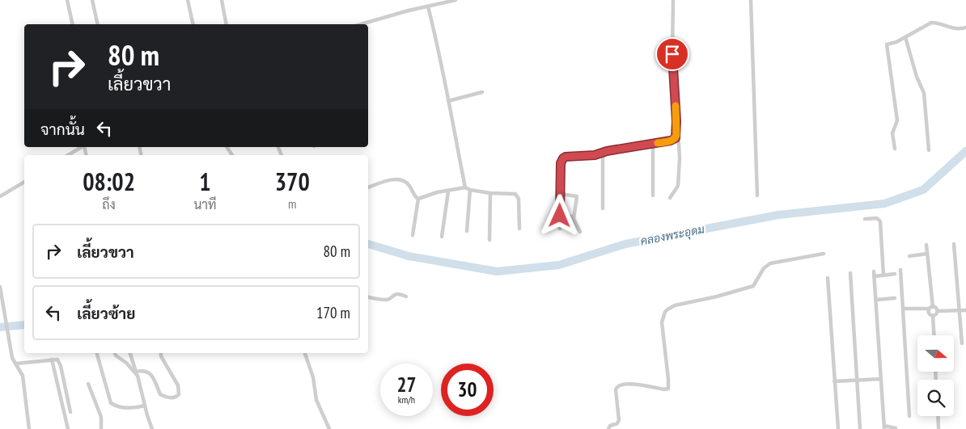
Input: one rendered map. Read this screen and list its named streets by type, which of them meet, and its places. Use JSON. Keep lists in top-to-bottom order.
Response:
{
  "water": ["คลองพระอุดม"],
  "north": "right",
  "page": {
    "turn": ["80 m", "เลี้ยวขวา"],
    "then": "จากนั้น",
    "eta": [
      "08:02",
      "ถึง",
      "1",
      "นาที",
      "370",
      "m"
    ],
    "list": [
      {
        "name": "เลี้ยวขวา",
        "value": "80 m"
      },
      {
        "name": "เลี้ยวซ้าย",
        "value": "170 m"
      }
    ],
    "speed": "27 km/h",
    "limit": "30"
  }
}
